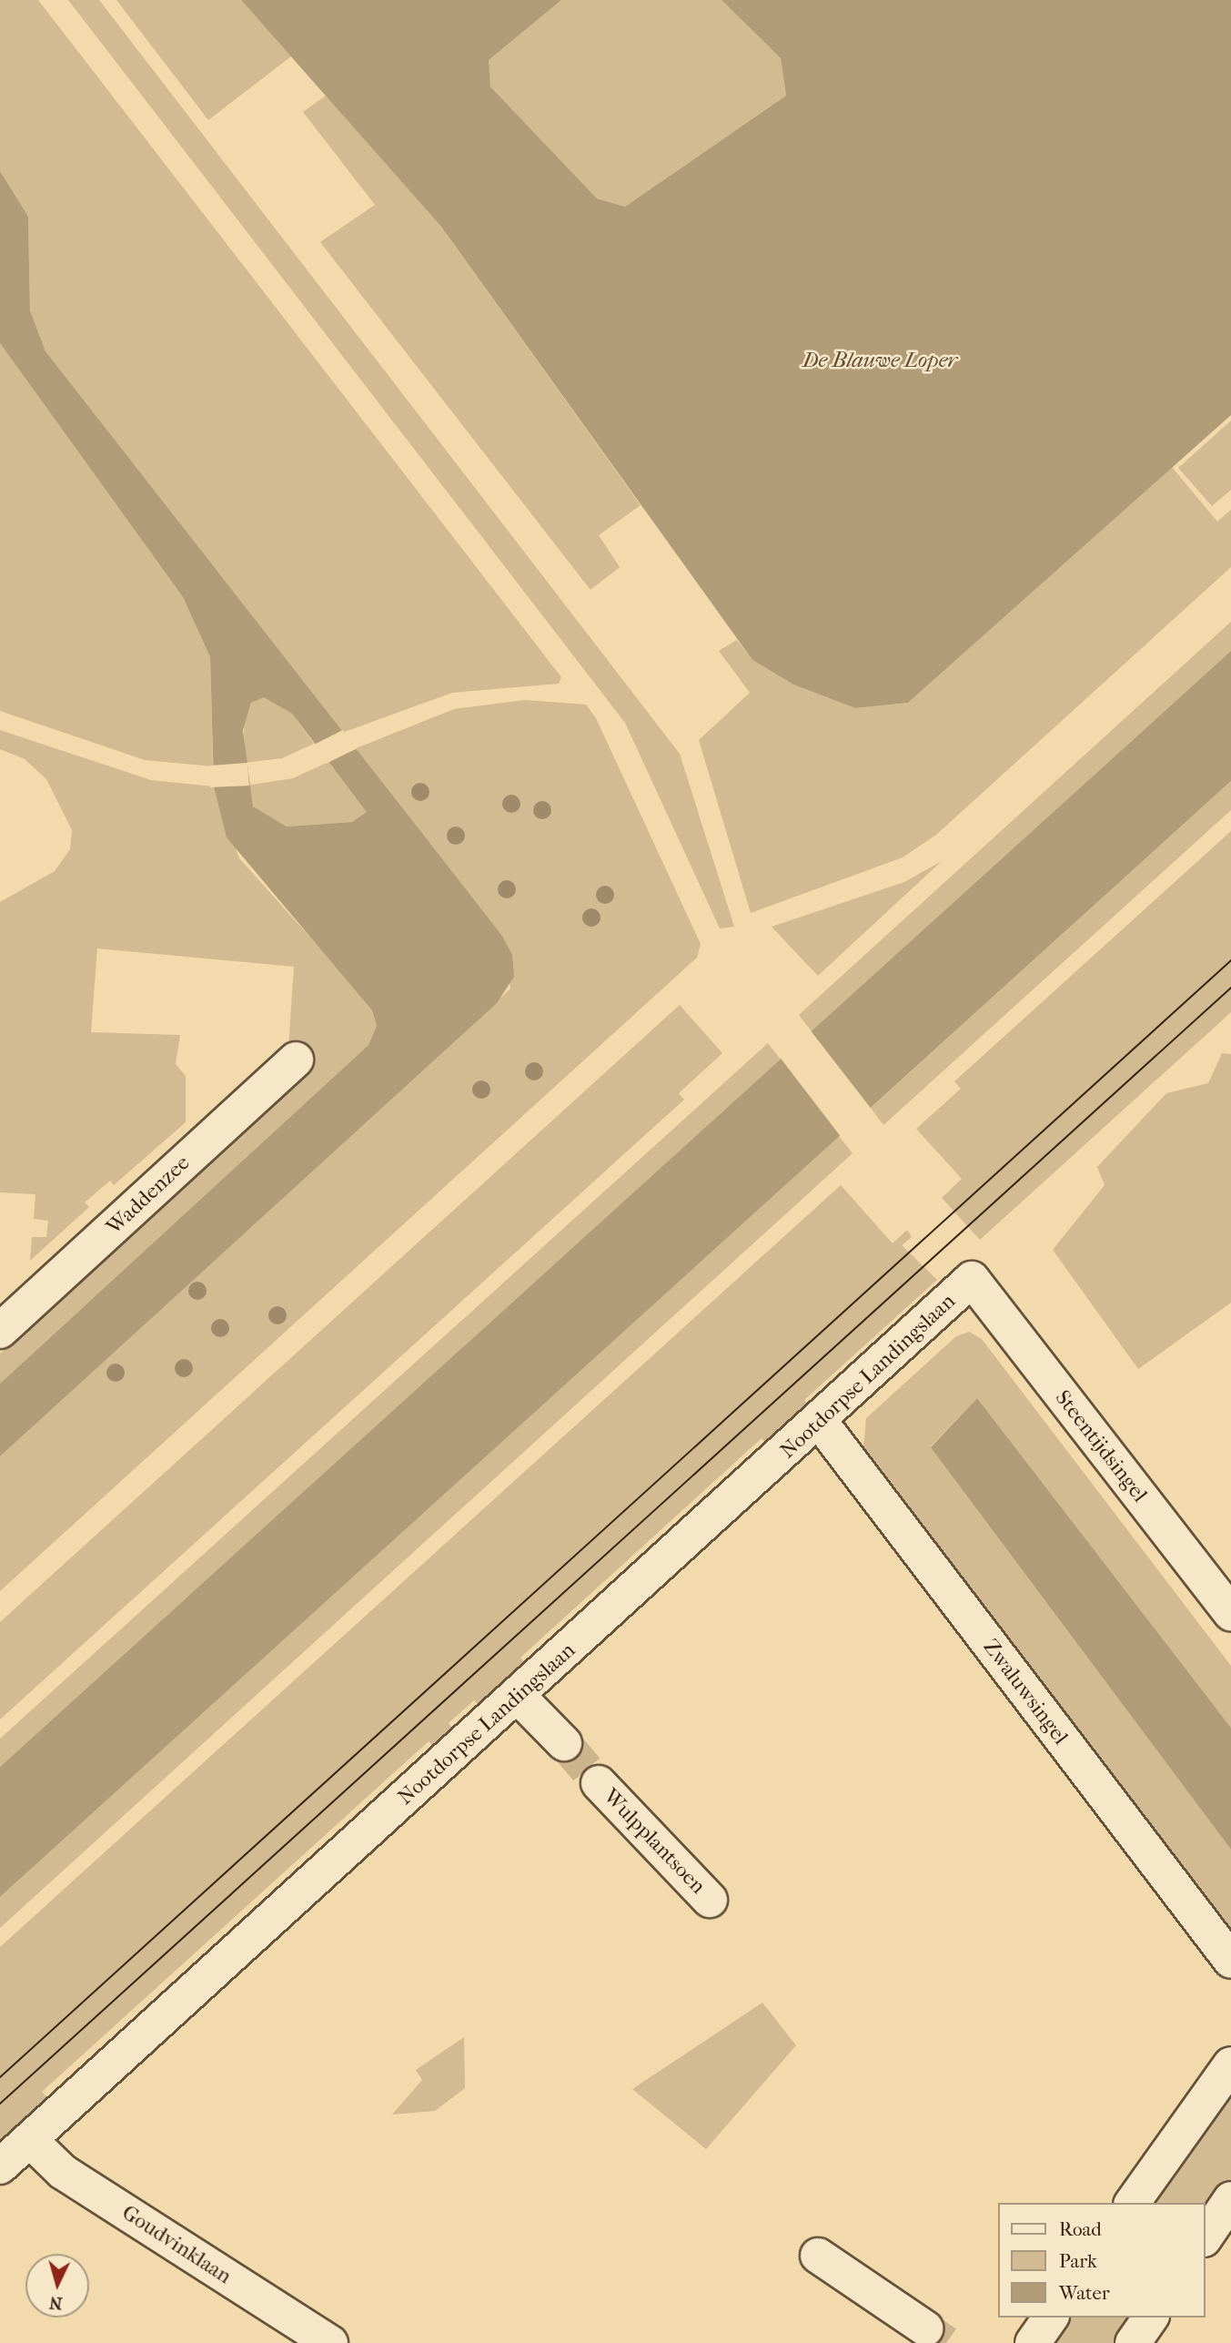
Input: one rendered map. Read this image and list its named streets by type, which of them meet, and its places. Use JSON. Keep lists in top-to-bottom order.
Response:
{
  "streets": {
    "street": [
      "Waddenzee",
      "Nootdorpse Landingslaan",
      "Steentijdsingel",
      "Zwaluwsingel",
      "Wulpplantsoen",
      "Goudvinklaan"
    ]
  },
  "crossings": [
    ["Nootdorpse Landingslaan", "Steentijdsingel"],
    ["Nootdorpse Landingslaan", "Zwaluwsingel"],
    ["Nootdorpse Landingslaan", "Goudvinklaan"]
  ],
  "water": ["De Blauwe Loper"],
  "legend": ["Road", "Park", "Water"],
  "north": "bottom"
}
